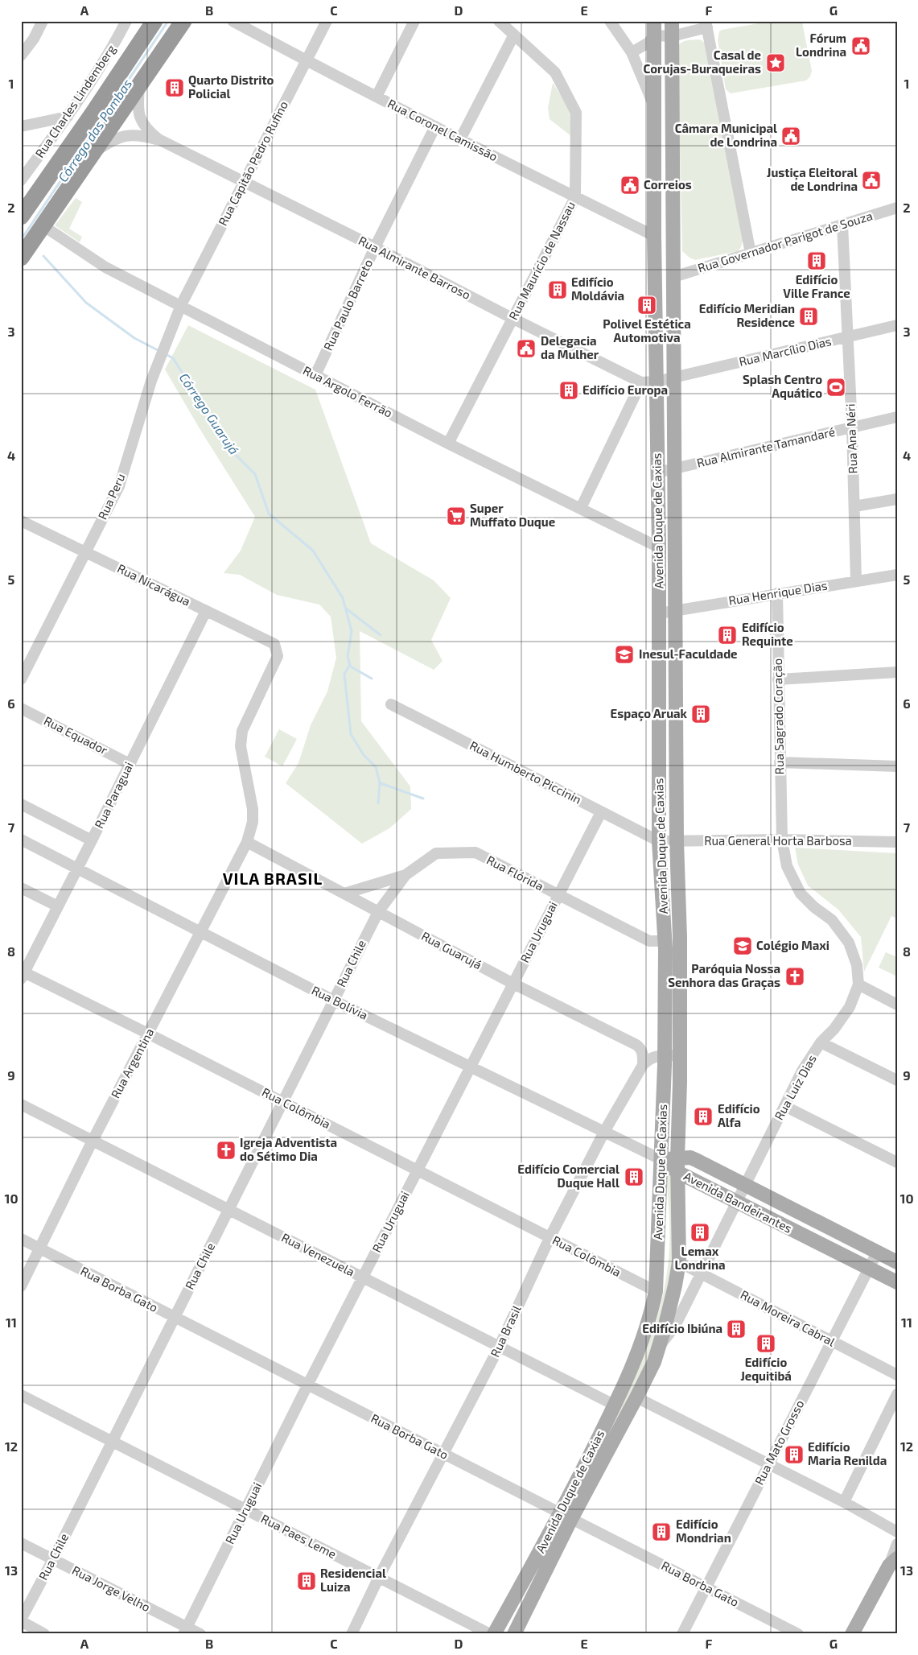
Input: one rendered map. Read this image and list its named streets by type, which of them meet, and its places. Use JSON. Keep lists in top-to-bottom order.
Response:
{
  "streets": {
    "main road": ["Avenida Duque de Caxias", "Avenida Bandeirantes"],
    "street": [
      "Rua Charles Lindemberg",
      "Rua Coronel Camissão",
      "Rua Capitão Pedro Rufino",
      "Rua Governador Parigot de Souza",
      "Rua Maurício de Nassau",
      "Rua Almirante Barroso",
      "Rua Paulo Barreto",
      "Rua Marcílio Dias",
      "Rua Argolo Ferrão",
      "Rua Ana Néri",
      "Rua Almirante Tamandaré",
      "Rua Peru",
      "Rua Nicarágua",
      "Rua Henrique Dias",
      "Rua Sagrado Coração",
      "Rua Equador",
      "Rua Humberto Piccinin",
      "Rua Paraguai",
      "Rua General Horta Barbosa",
      "Rua Flórida",
      "Rua Uruguai",
      "Rua Guarujá",
      "Rua Chile",
      "Rua Bolívia",
      "Rua Argentina",
      "Rua Luiz Dias",
      "Rua Colômbia",
      "Rua Venezuela",
      "Rua Borba Gato",
      "Rua Moreira Cabral",
      "Rua Brasil",
      "Rua Mato Grosso",
      "Rua Paes Leme",
      "Rua Jorge Velho"
    ]
  },
  "crossings": [
    ["Rua Coronel Camissão", "Rua Capitão Pedro Rufino"],
    ["Rua Coronel Camissão", "Rua Maurício de Nassau"],
    ["Rua Coronel Camissão", "Rua Paulo Barreto"],
    ["Rua Coronel Camissão", "Avenida Duque de Caxias"],
    ["Rua Capitão Pedro Rufino", "Rua Almirante Barroso"],
    ["Rua Capitão Pedro Rufino", "Rua Argolo Ferrão"],
    ["Rua Capitão Pedro Rufino", "Rua Peru"],
    ["Rua Governador Parigot de Souza", "Rua Ana Néri"],
    ["Rua Governador Parigot de Souza", "Avenida Duque de Caxias"],
    ["Rua Maurício de Nassau", "Rua Almirante Barroso"],
    ["Rua Maurício de Nassau", "Rua Argolo Ferrão"],
    ["Rua Almirante Barroso", "Rua Paulo Barreto"],
    ["Rua Almirante Barroso", "Rua Marcílio Dias"],
    ["Rua Almirante Barroso", "Avenida Duque de Caxias"],
    ["Rua Paulo Barreto", "Rua Argolo Ferrão"],
    ["Rua Marcílio Dias", "Rua Ana Néri"],
    ["Rua Marcílio Dias", "Avenida Duque de Caxias"],
    ["Rua Argolo Ferrão", "Rua Peru"],
    ["Rua Argolo Ferrão", "Avenida Duque de Caxias"],
    ["Rua Ana Néri", "Rua Almirante Tamandaré"],
    ["Rua Ana Néri", "Rua Henrique Dias"],
    ["Rua Almirante Tamandaré", "Avenida Duque de Caxias"],
    ["Rua Peru", "Rua Nicarágua"],
    ["Avenida Duque de Caxias", "Rua Henrique Dias"],
    ["Avenida Duque de Caxias", "Rua Humberto Piccinin"],
    ["Avenida Duque de Caxias", "Rua General Horta Barbosa"],
    ["Avenida Duque de Caxias", "Rua Flórida"],
    ["Avenida Duque de Caxias", "Rua Bolívia"],
    ["Avenida Duque de Caxias", "Rua Luiz Dias"],
    ["Avenida Duque de Caxias", "Rua Colômbia"],
    ["Avenida Duque de Caxias", "Avenida Bandeirantes"],
    ["Avenida Duque de Caxias", "Rua Venezuela"],
    ["Avenida Duque de Caxias", "Rua Borba Gato"],
    ["Avenida Duque de Caxias", "Rua Moreira Cabral"],
    ["Rua Nicarágua", "Rua Paraguai"],
    ["Rua Nicarágua", "Rua Argentina"],
    ["Rua Henrique Dias", "Rua Sagrado Coração"],
    ["Rua Sagrado Coração", "Rua General Horta Barbosa"],
    ["Rua Sagrado Coração", "Rua Luiz Dias"],
    ["Rua Equador", "Rua Paraguai"],
    ["Rua Humberto Piccinin", "Rua General Horta Barbosa"],
    ["Rua Humberto Piccinin", "Rua Uruguai"],
    ["Rua Paraguai", "Rua Bolívia"],
    ["Rua Paraguai", "Rua Colômbia"],
    ["Rua General Horta Barbosa", "Rua Luiz Dias"],
    ["Rua Flórida", "Rua Uruguai"],
    ["Rua Flórida", "Rua Guarujá"],
    ["Rua Flórida", "Rua Chile"],
    ["Rua Uruguai", "Rua Guarujá"],
    ["Rua Uruguai", "Rua Bolívia"],
    ["Rua Uruguai", "Rua Colômbia"],
    ["Rua Uruguai", "Rua Venezuela"],
    ["Rua Uruguai", "Rua Borba Gato"],
    ["Rua Uruguai", "Rua Paes Leme"],
    ["Rua Uruguai", "Rua Jorge Velho"],
    ["Rua Guarujá", "Rua Chile"],
    ["Rua Guarujá", "Rua Argentina"],
    ["Rua Guarujá", "Rua Brasil"],
    ["Rua Chile", "Rua Bolívia"],
    ["Rua Chile", "Rua Colômbia"],
    ["Rua Chile", "Rua Venezuela"],
    ["Rua Chile", "Rua Borba Gato"],
    ["Rua Chile", "Rua Paes Leme"],
    ["Rua Chile", "Rua Jorge Velho"],
    ["Rua Bolívia", "Rua Argentina"],
    ["Rua Bolívia", "Avenida Bandeirantes"],
    ["Rua Bolívia", "Rua Brasil"],
    ["Rua Argentina", "Rua Colômbia"],
    ["Rua Argentina", "Rua Venezuela"],
    ["Rua Argentina", "Rua Borba Gato"],
    ["Rua Luiz Dias", "Avenida Bandeirantes"],
    ["Rua Luiz Dias", "Rua Moreira Cabral"],
    ["Rua Colômbia", "Rua Brasil"],
    ["Avenida Bandeirantes", "Rua Mato Grosso"],
    ["Rua Venezuela", "Rua Brasil"],
    ["Rua Borba Gato", "Rua Brasil"],
    ["Rua Borba Gato", "Rua Mato Grosso"],
    ["Rua Moreira Cabral", "Rua Mato Grosso"],
    ["Rua Brasil", "Rua Paes Leme"]
  ],
  "districts": ["VILA BRASIL"],
  "water": ["Córrego das Pombas", "Córrego Guarujá"],
  "places": {
    "public building": [
      "Fórum Londrina",
      "Câmara Municipal de Londrina",
      "Justiça Eleitoral de Londrina",
      "Correios",
      "Delegacia da Mulher"
    ],
    "place": ["Casal de Corujas-Buraqueiras"],
    "building": [
      "Quarto Distrito Policial",
      "Edifício Ville France",
      "Edifício Moldávia",
      "Polivel Estética Automotiva",
      "Edifício Meridian Residence",
      "Edifício Europa",
      "Edifício Requinte",
      "Espaço Aruak",
      "Edifício Alfa",
      "Edifício Comercial Duque Hall",
      "Lemax Londrina",
      "Edifício Ibiúna",
      "Edifício Jequitibá",
      "Edifício Maria Renilda",
      "Edifício Mondrian",
      "Residencial Luiza"
    ],
    "sports": ["Splash Centro Aquático"],
    "supermarket": ["Super Muffato Duque"],
    "school or university": ["Inesul-Faculdade", "Colégio Maxi"],
    "church": ["Paróquia Nossa Senhora das Graças", "Igreja Adventista do Sétimo Dia"]
  },
  "grid": {
    "columns": [
      "A",
      "B",
      "C",
      "D",
      "E",
      "F",
      "G"
    ],
    "rows": [
      "1",
      "2",
      "3",
      "4",
      "5",
      "6",
      "7",
      "8",
      "9",
      "10",
      "11",
      "12",
      "13"
    ]
  }
}
